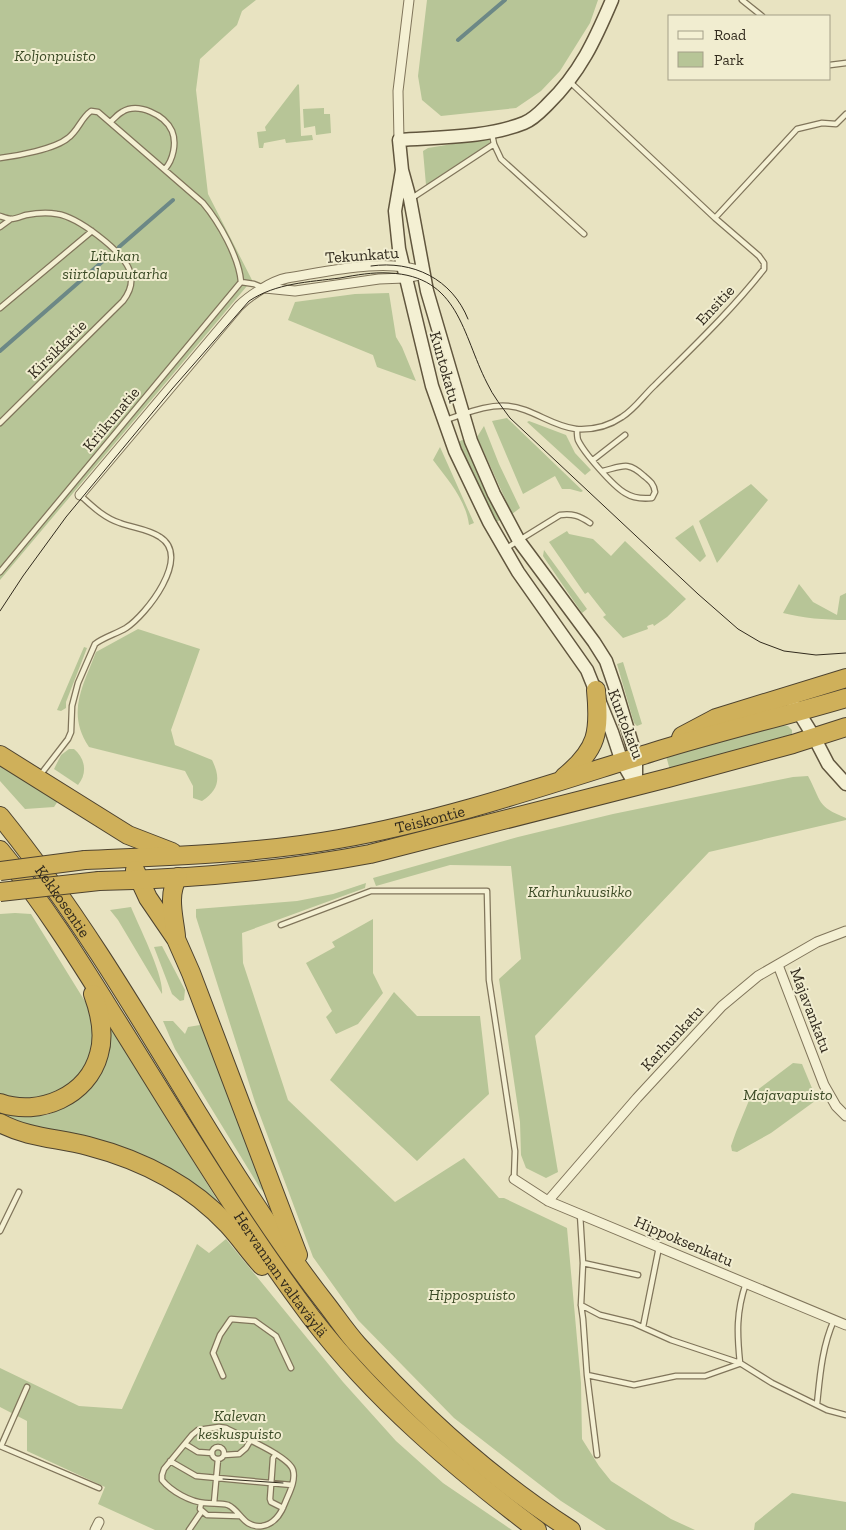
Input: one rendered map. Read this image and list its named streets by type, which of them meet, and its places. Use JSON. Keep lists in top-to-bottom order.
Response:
{
  "streets": {
    "highway": ["Teiskontie", "Kekkosentie", "Hervannan valtaväylä"],
    "street": [
      "Tekunkatu",
      "Kuntokatu",
      "Majavankatu",
      "Karhunkatu",
      "Hippoksenkatu"
    ],
    "lane": ["Ensitie", "Kirsikkatie", "Kriikunatie"]
  },
  "crossings": [
    ["Tekunkatu", "Kuntokatu"],
    ["Ensitie", "Kuntokatu"],
    ["Kuntokatu", "Teiskontie"],
    ["Kekkosentie", "Hervannan valtaväylä"],
    ["Majavankatu", "Karhunkatu"],
    ["Karhunkatu", "Hippoksenkatu"]
  ],
  "parks": [
    "Koljonpuisto",
    "Litukan siirtolapuutarha",
    "Karhunkuusikko",
    "Majavapuisto",
    "Hippospuisto",
    "Kalevan keskuspuisto"
  ],
  "legend": ["Road", "Park"]
}
